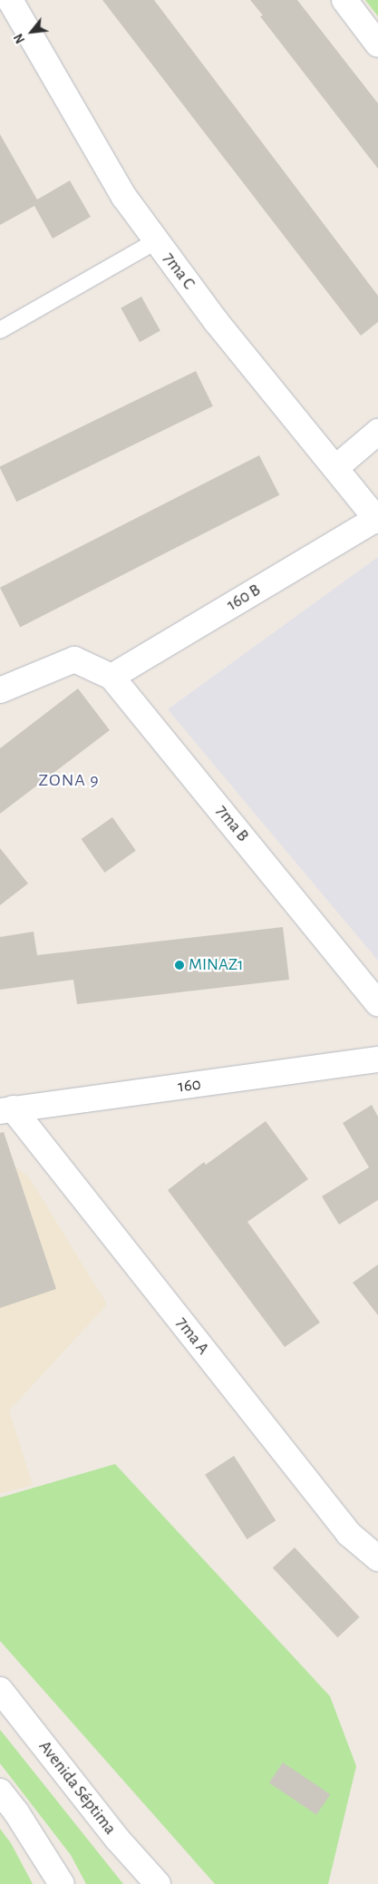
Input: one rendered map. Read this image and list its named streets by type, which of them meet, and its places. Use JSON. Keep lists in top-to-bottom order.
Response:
{
  "streets": {
    "street": [
      "7ma C",
      "160 B",
      "7ma B",
      "160",
      "7ma A",
      "Avenida Séptima"
    ]
  },
  "crossings": [
    ["7ma C", "160 B"],
    ["160 B", "7ma B"],
    ["160", "7ma A"]
  ],
  "districts": ["ZONA 9"],
  "places": ["MINAZ1"],
  "north": "bottom left"
}
